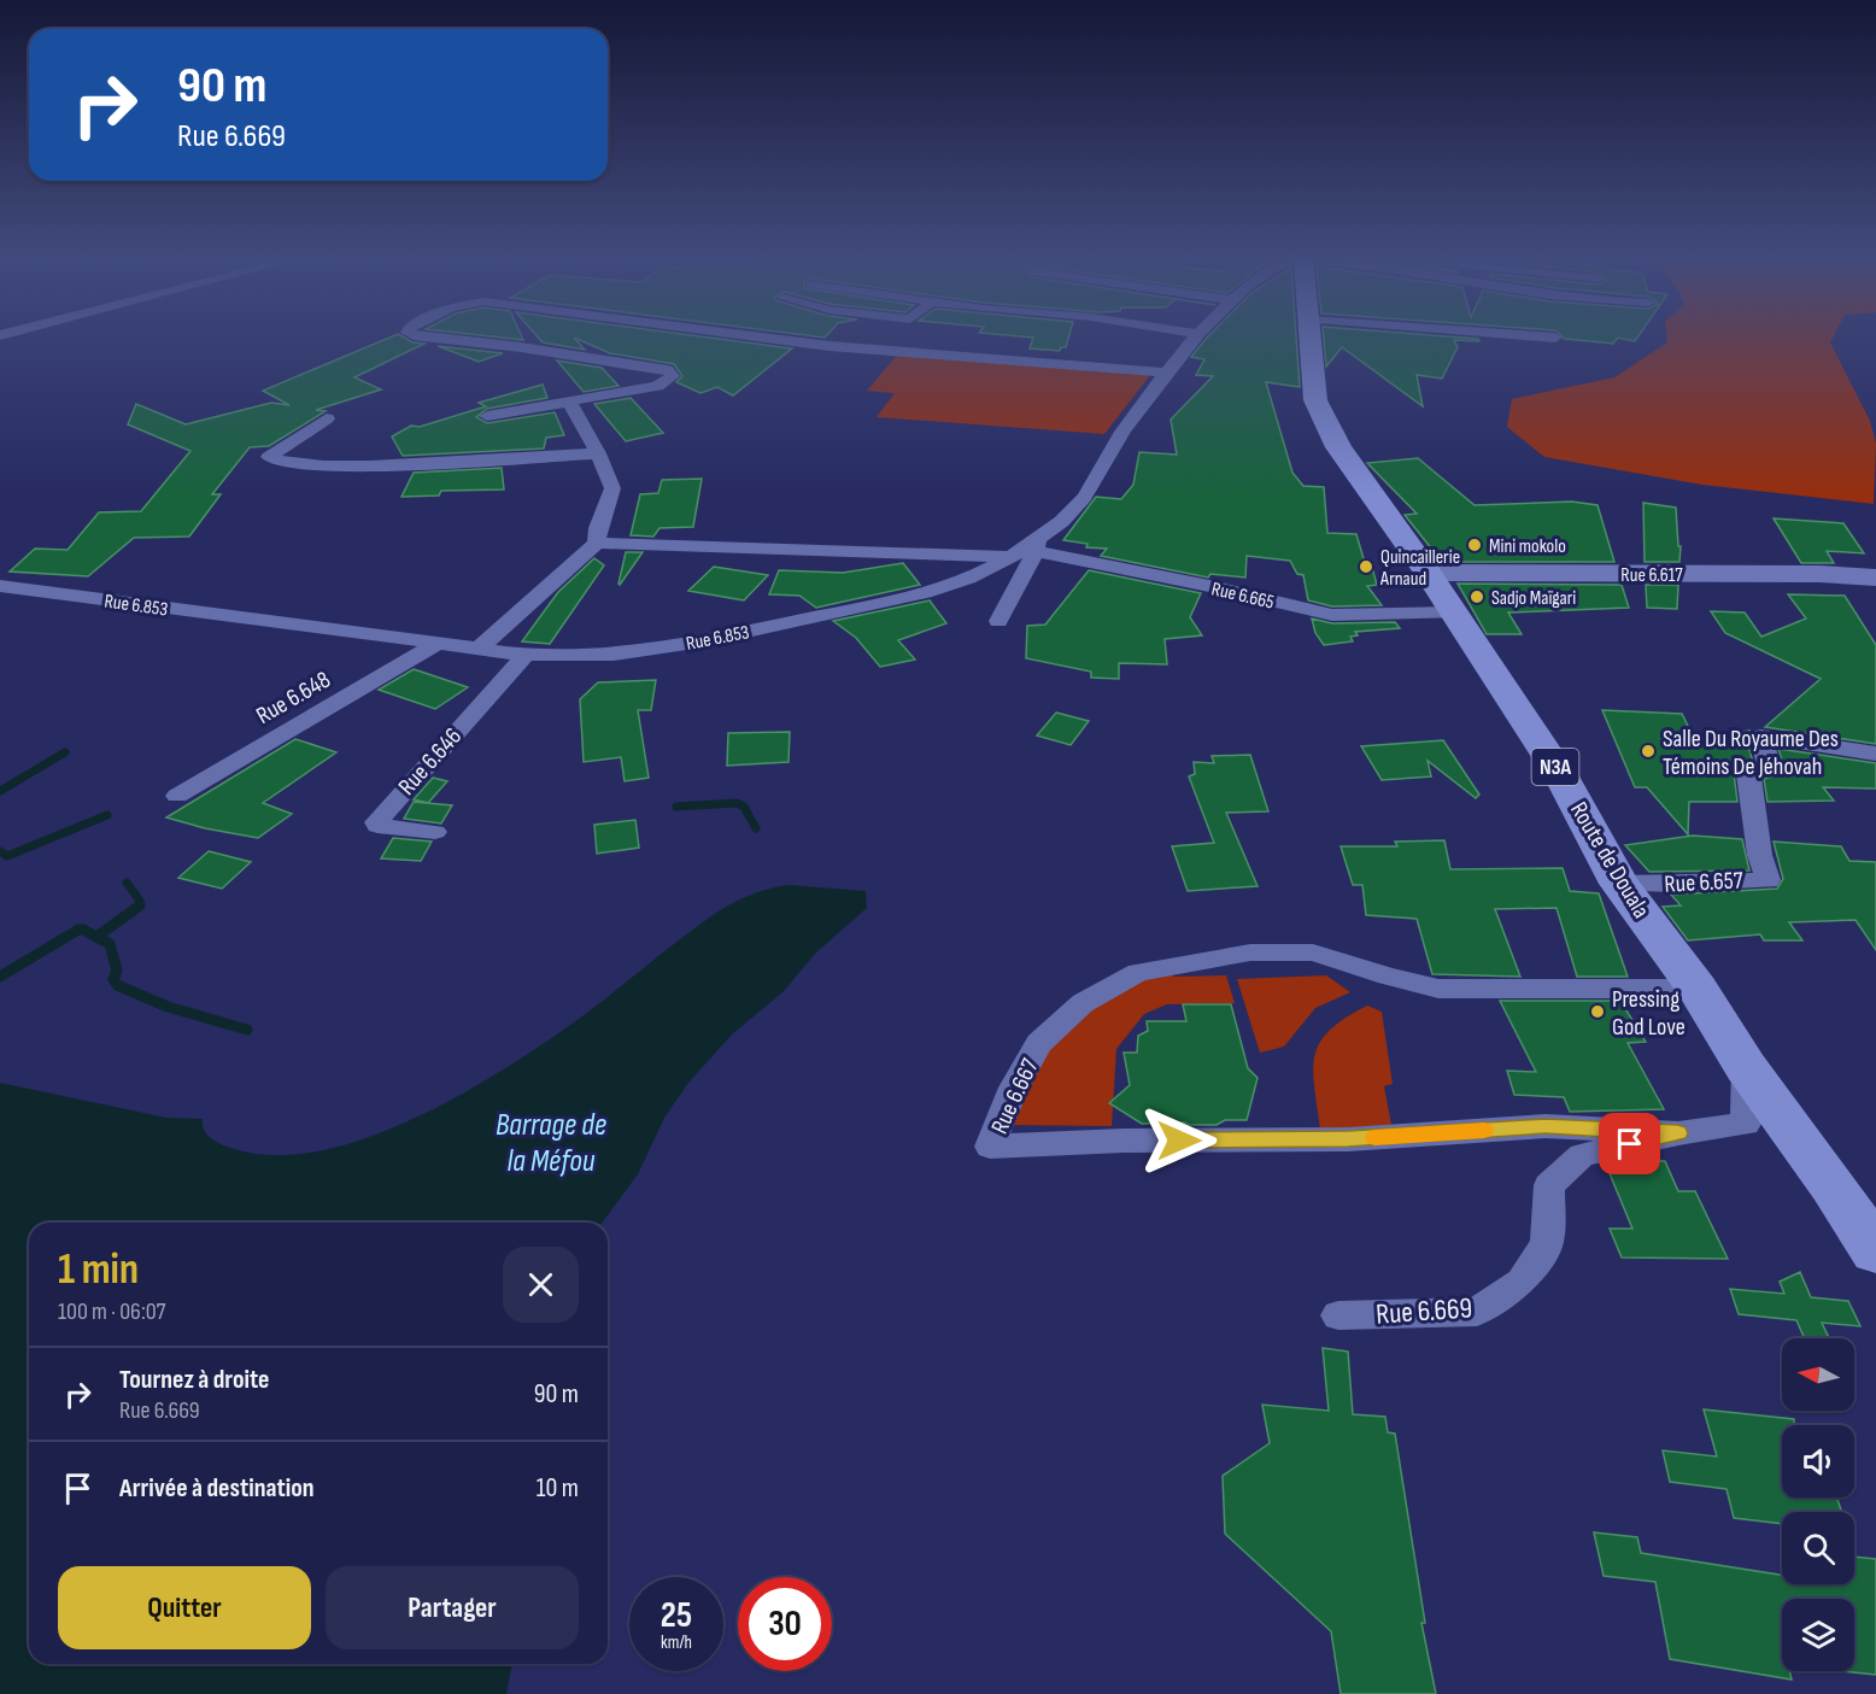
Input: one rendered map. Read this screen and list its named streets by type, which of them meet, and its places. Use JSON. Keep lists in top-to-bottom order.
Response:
{
  "streets": {
    "highway": ["N3A", "Route de Douala"],
    "street": [
      "Rue 6.617",
      "Rue 6.665",
      "Rue 6.853",
      "Rue 6.648",
      "Rue 6.646",
      "Rue 6.657",
      "Rue 6.667",
      "Rue 6.669"
    ]
  },
  "crossings": [
    ["Rue 6.617", "Route de Douala"],
    ["Rue 6.665", "Rue 6.853"],
    ["Rue 6.665", "Route de Douala"],
    ["Rue 6.853", "Rue 6.648"],
    ["Rue 6.853", "Rue 6.646"],
    ["Route de Douala", "Rue 6.657"],
    ["Route de Douala", "Rue 6.667"],
    ["Route de Douala", "Rue 6.669"],
    ["Rue 6.667", "Rue 6.669"]
  ],
  "water": ["Barrage de la Méfou"],
  "places": [
    "Mini mokolo",
    "Quincaillerie Arnaud",
    "Sadjo Maïgari",
    "Salle Du Royaume Des Témoins De Jéhovah",
    "Pressing God Love"
  ],
  "north": "left",
  "page": {
    "turn": ["90 m", "Rue 6.669"],
    "heading": ["1 min", "100 m · 06:07"],
    "list": [
      {
        "name": "Tournez à droite",
        "note": "Rue 6.669",
        "value": "90 m"
      },
      {
        "name": "Arrivée à destination",
        "value": "10 m"
      }
    ],
    "buttons": ["Quitter", "Partager"],
    "speed": "25 km/h",
    "limit": "30"
  }
}
